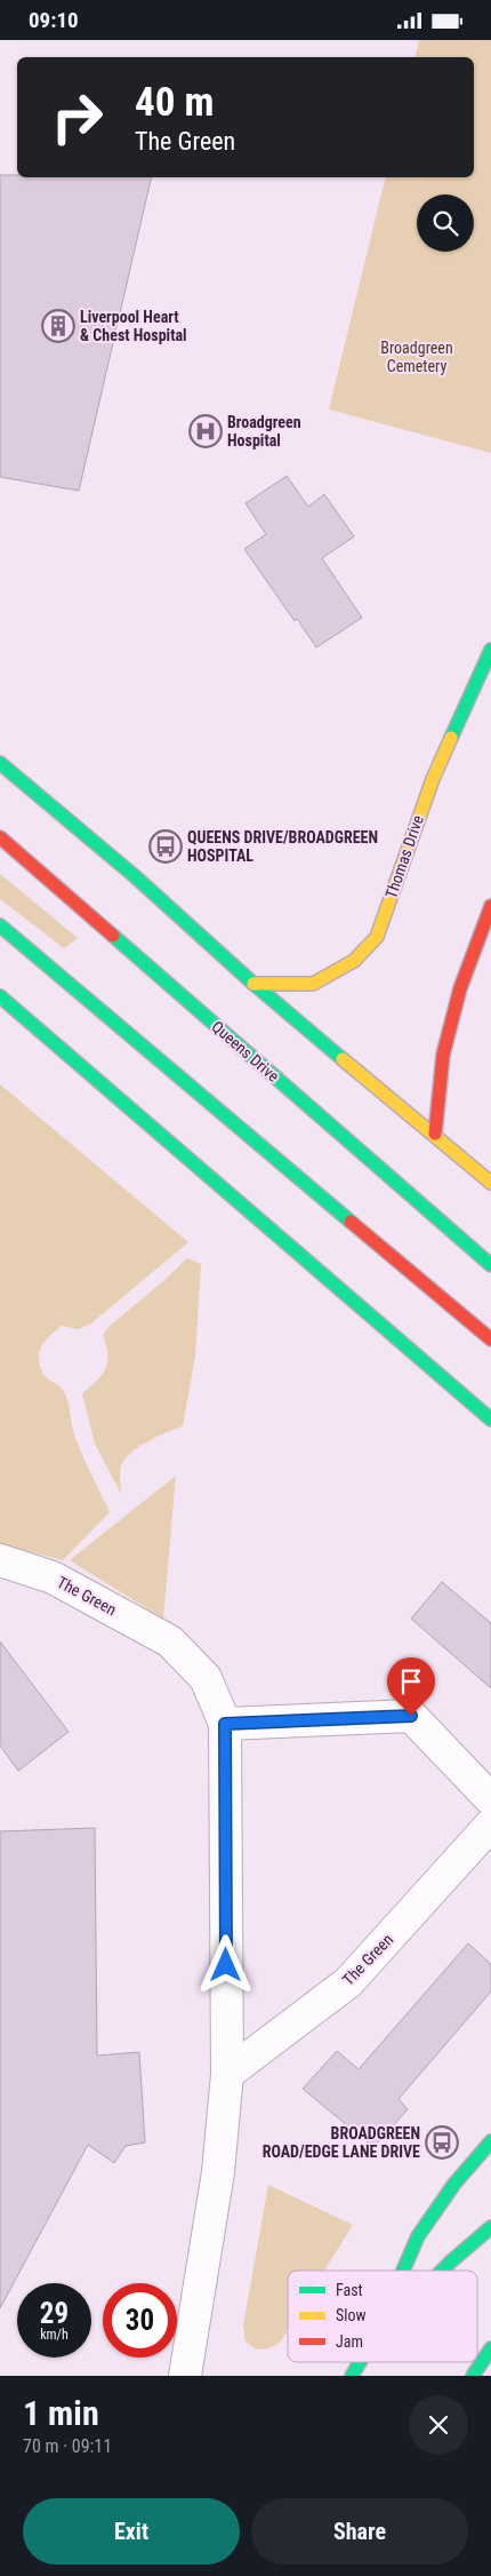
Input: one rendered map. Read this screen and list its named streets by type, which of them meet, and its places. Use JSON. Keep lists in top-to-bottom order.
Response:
{
  "streets": {
    "main road": ["Thomas Drive", "Queens Drive"],
    "street": ["The Green"]
  },
  "parks": ["Broadgreen Cemetery"],
  "places": {
    "building": ["Liverpool Heart & Chest Hospital"],
    "hospital": ["Broadgreen Hospital"],
    "bus stop": ["QUEENS DRIVE/BROADGREEN HOSPITAL", "BROADGREEN ROAD/EDGE LANE DRIVE"]
  },
  "legend": ["Fast", "Slow", "Jam"],
  "page": {
    "status": "09:10",
    "turn": ["40 m", "The Green"],
    "speed": "29 km/h",
    "limit": "30",
    "heading": ["1 min", "70 m · 09:11"],
    "buttons": ["Exit", "Share"]
  }
}
